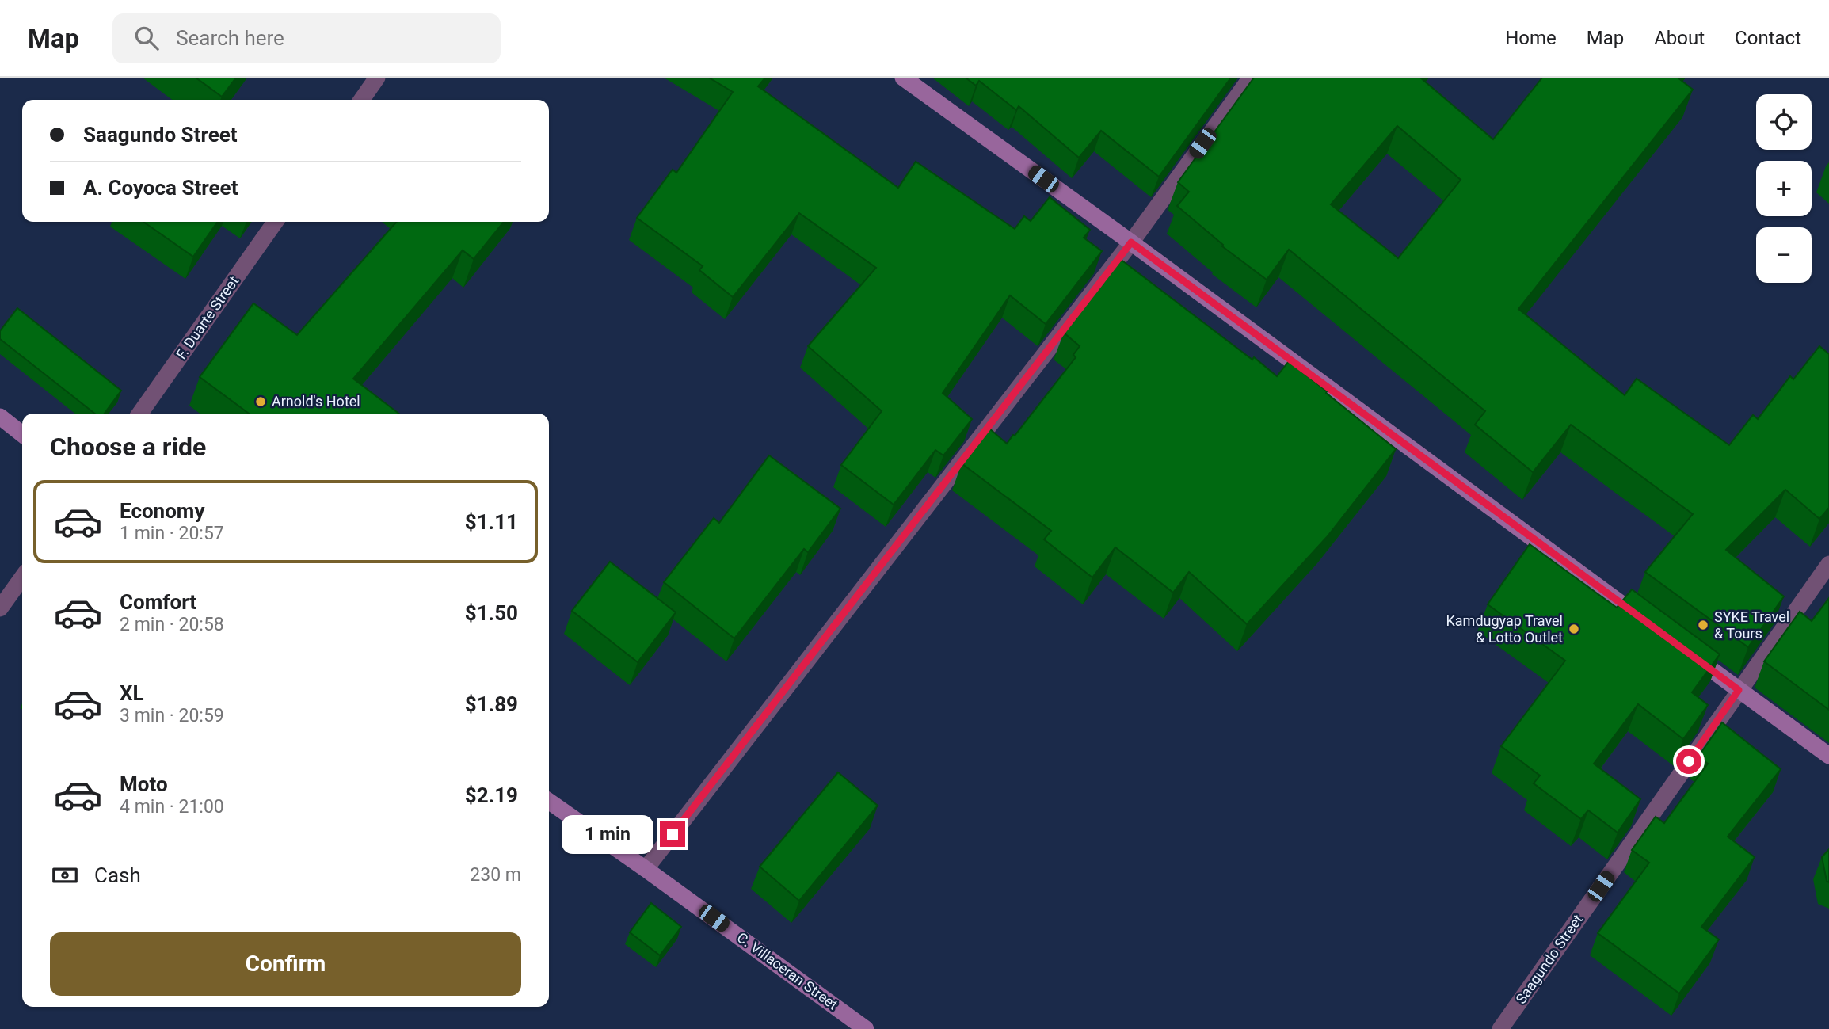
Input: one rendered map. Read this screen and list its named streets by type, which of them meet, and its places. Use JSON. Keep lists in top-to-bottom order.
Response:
{
  "streets": {
    "main road": ["C. Villaceran Street"],
    "street": ["F. Duarte Street", "Saagundo Street"]
  },
  "places": ["Arnold's Hotel", "SYKE Travel & Tours", "Kamdugyap Travel & Lotto Outlet"],
  "page": {
    "header": "Map",
    "search": "Search here",
    "nav": [
      "Home",
      "Map",
      "About",
      "Contact"
    ],
    "map_buttons": ["+", "−"],
    "banner": ["Saagundo Street", "A. Coyoca Street"],
    "heading": "Choose a ride",
    "list": [
      {
        "name": "Economy",
        "note": "1 min · 20:57",
        "value": "$1.11"
      },
      {
        "name": "Comfort",
        "note": "2 min · 20:58",
        "value": "$1.50"
      },
      {
        "name": "XL",
        "note": "3 min · 20:59",
        "value": "$1.89"
      },
      {
        "name": "Moto",
        "note": "4 min · 21:00",
        "value": "$2.19"
      }
    ],
    "bubble": "1 min",
    "pay": ["Cash", "230 m"],
    "buttons": "Confirm"
  }
}
